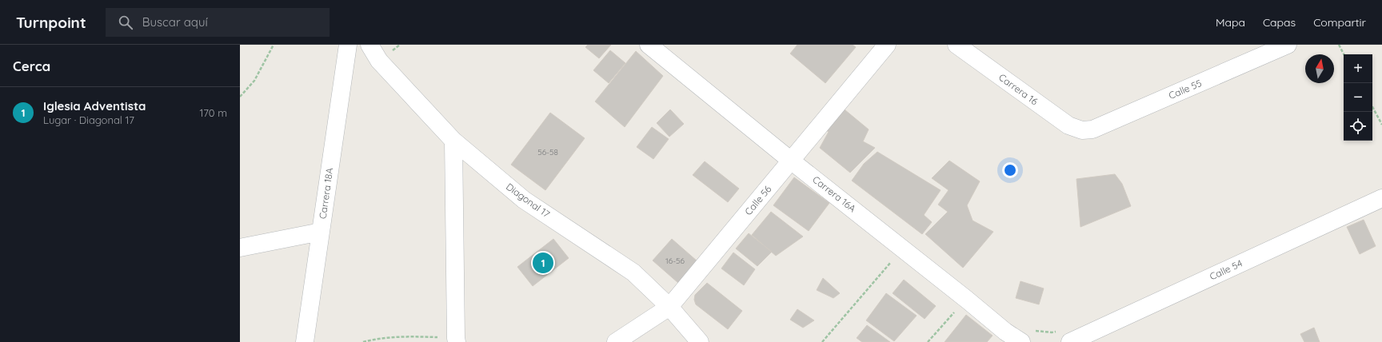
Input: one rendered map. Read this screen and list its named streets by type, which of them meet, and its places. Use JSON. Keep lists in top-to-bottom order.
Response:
{
  "streets": {
    "street": [
      "Carrera 16",
      "Calle 55",
      "Carrera 18A",
      "Carrera 16A",
      "Diagonal 17",
      "Calle 56",
      "Calle 54"
    ]
  },
  "crossings": [
    ["Carrera 16", "Calle 55"],
    ["Carrera 16A", "Calle 56"],
    ["Diagonal 17", "Calle 56"]
  ],
  "house_numbers": ["56-58", "16-56"],
  "north": "top",
  "page": {
    "header": "Turnpoint",
    "search": "Buscar aquí",
    "nav": ["Mapa", "Capas", "Compartir"],
    "heading": "Cerca",
    "map_buttons": ["+", "−"],
    "list": [
      {
        "mark": "1",
        "name": "Iglesia Adventista",
        "note": "Lugar · Diagonal 17",
        "value": "170 m"
      }
    ],
    "pins": "1"
  }
}
